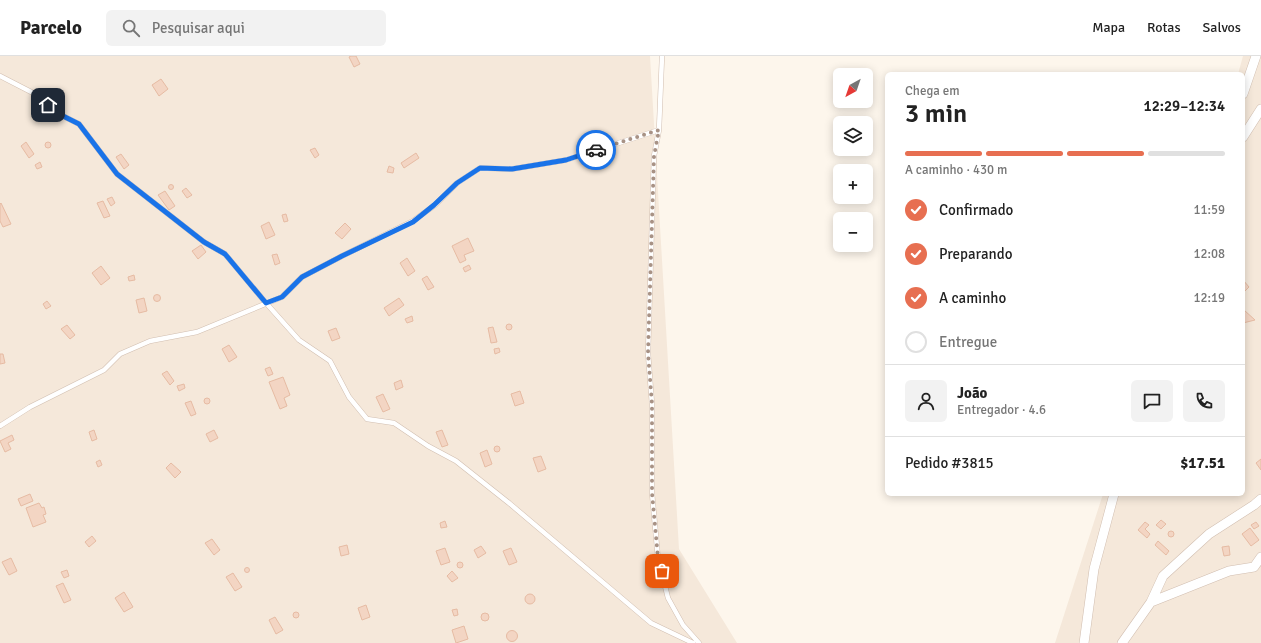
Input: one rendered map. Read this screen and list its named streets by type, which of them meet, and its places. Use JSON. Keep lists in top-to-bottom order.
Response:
{
  "north": "bottom left",
  "page": {
    "header": "Parcelo",
    "search": "Pesquisar aqui",
    "nav": ["Mapa", "Rotas", "Salvos"],
    "map_buttons": ["+", "−"],
    "heading": ["3 min", "Chega em", "12:29–12:34"],
    "panel": [
      "João",
      "Entregador · 4.6",
      "Pedido #3815",
      "$17.51"
    ],
    "bar": "A caminho · 430 m",
    "list": [
      ["Confirmado", "11:59"],
      ["Preparando", "12:08"],
      ["A caminho", "12:19"],
      "Entregue"
    ]
  }
}
